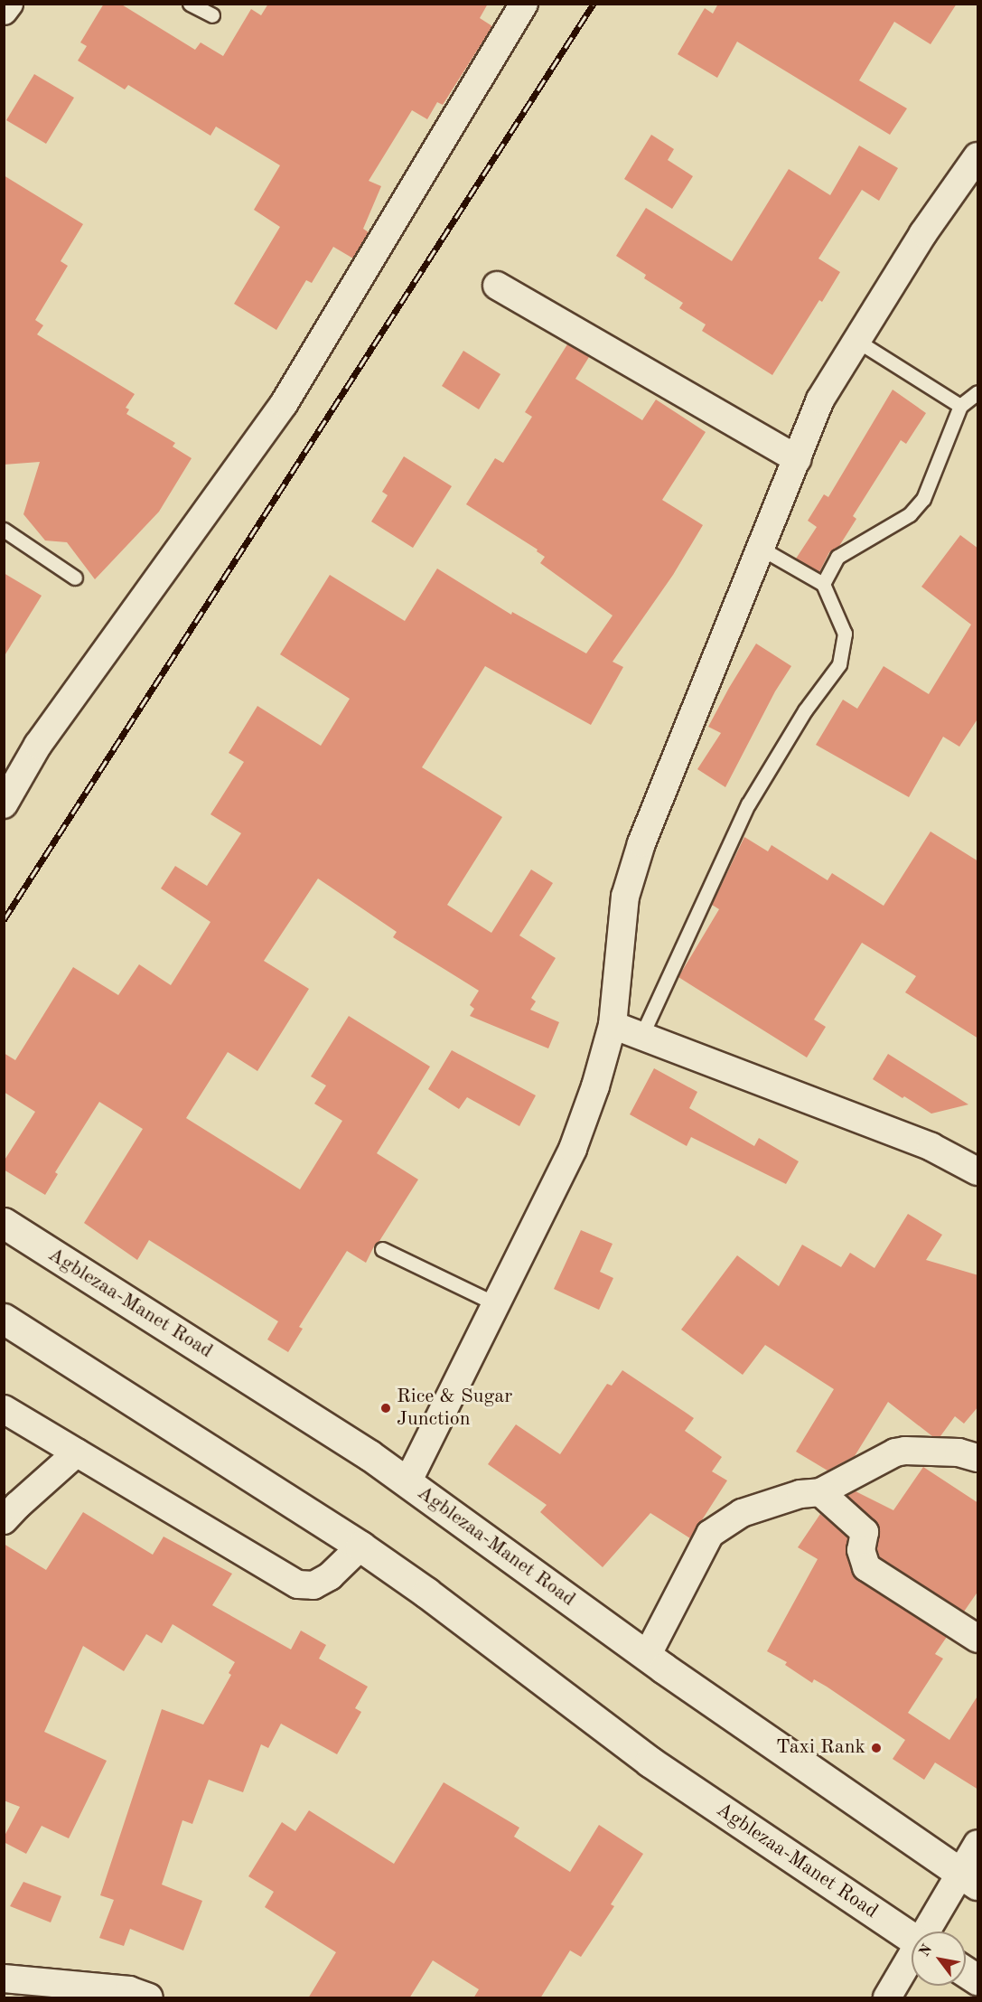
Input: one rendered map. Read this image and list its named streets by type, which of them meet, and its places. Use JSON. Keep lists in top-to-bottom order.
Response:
{
  "streets": {
    "main road": ["Agblezaa-Manet Road"]
  },
  "places": ["Rice & Sugar Junction", "Taxi Rank"],
  "north": "top left"
}
